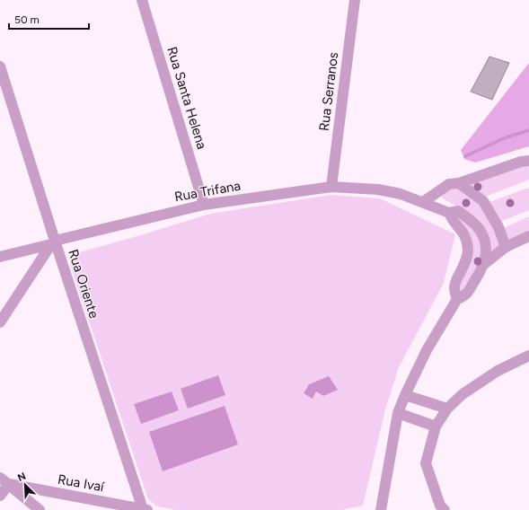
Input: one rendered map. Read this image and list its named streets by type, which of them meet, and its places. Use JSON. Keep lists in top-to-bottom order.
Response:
{
  "streets": {
    "street": [
      "Rua Serranos",
      "Rua Santa Helena",
      "Rua Trifana",
      "Rua Oriente",
      "Rua Ivaí"
    ]
  },
  "crossings": [
    ["Rua Serranos", "Rua Trifana"],
    ["Rua Santa Helena", "Rua Trifana"],
    ["Rua Trifana", "Rua Oriente"],
    ["Rua Oriente", "Rua Ivaí"]
  ],
  "scale_bar": "50 m",
  "north": "top left"
}
